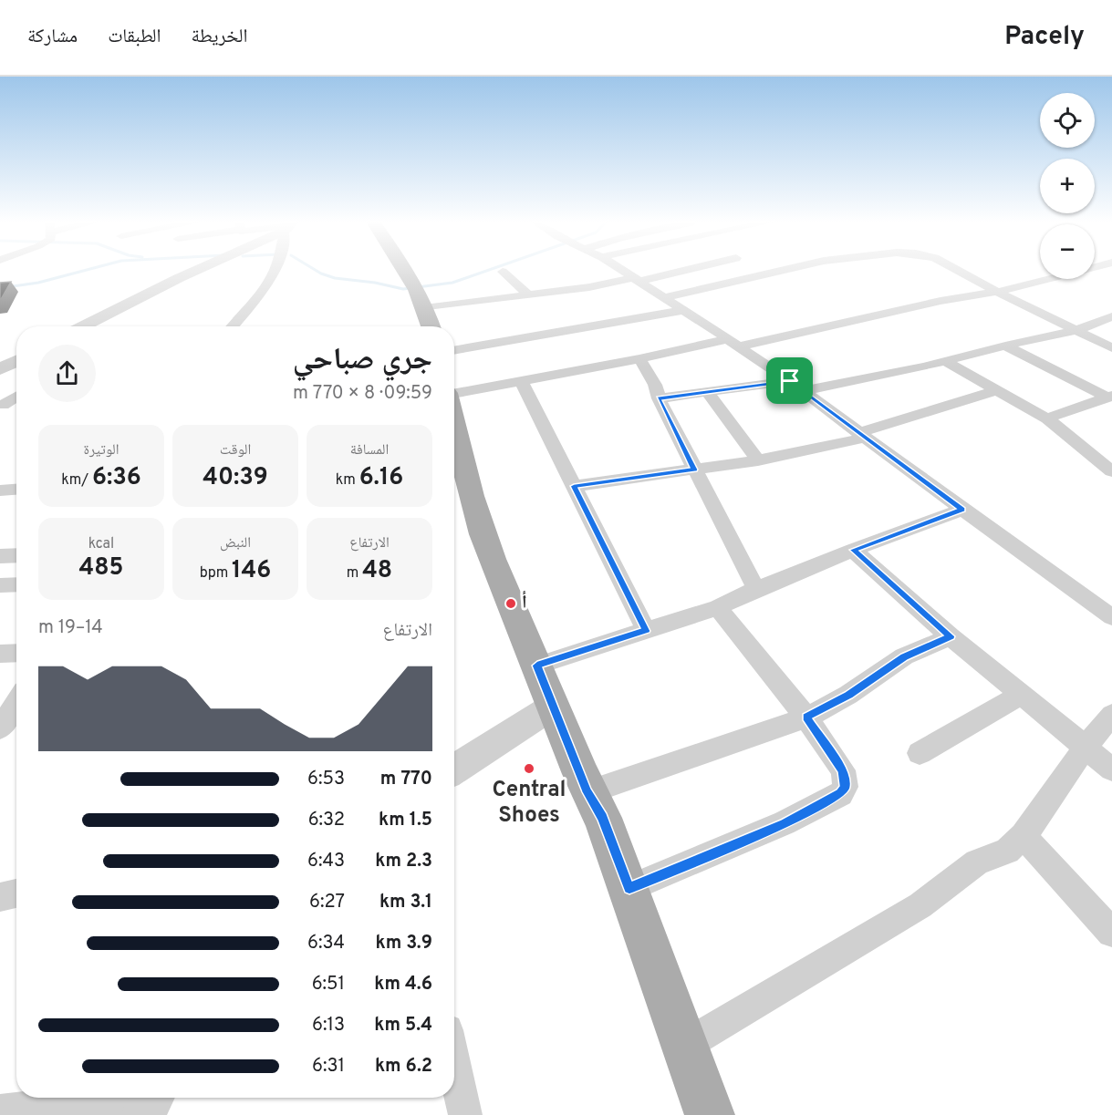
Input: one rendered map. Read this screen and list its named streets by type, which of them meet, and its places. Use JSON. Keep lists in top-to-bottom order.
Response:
{
  "places": ["أ", "Central Shoes"],
  "page": {
    "header": "Pacely",
    "nav": ["الخريطة", "الطبقات", "مشاركة"],
    "map_buttons": ["+", "−"],
    "heading": ["جري صباحي", "09:59 · 8 × 770 m"],
    "stats": [
      ["المسافة", "6.16 km"],
      ["الوقت", "40:39"],
      ["الوتيرة", "6:36 /km"],
      ["الارتفاع", "48 m"],
      ["النبض", "146 bpm"],
      ["kcal", "485"]
    ],
    "chart": ["الارتفاع", "14–19 m"],
    "list": [
      {
        "name": "770 m",
        "note": "6:53"
      },
      {
        "name": "1.5 km",
        "note": "6:32"
      },
      {
        "name": "2.3 km",
        "note": "6:43"
      },
      {
        "name": "3.1 km",
        "note": "6:27"
      },
      {
        "name": "3.9 km",
        "note": "6:34"
      },
      {
        "name": "4.6 km",
        "note": "6:51"
      },
      {
        "name": "5.4 km",
        "note": "6:13"
      },
      {
        "name": "6.2 km",
        "note": "6:31"
      }
    ]
  }
}
